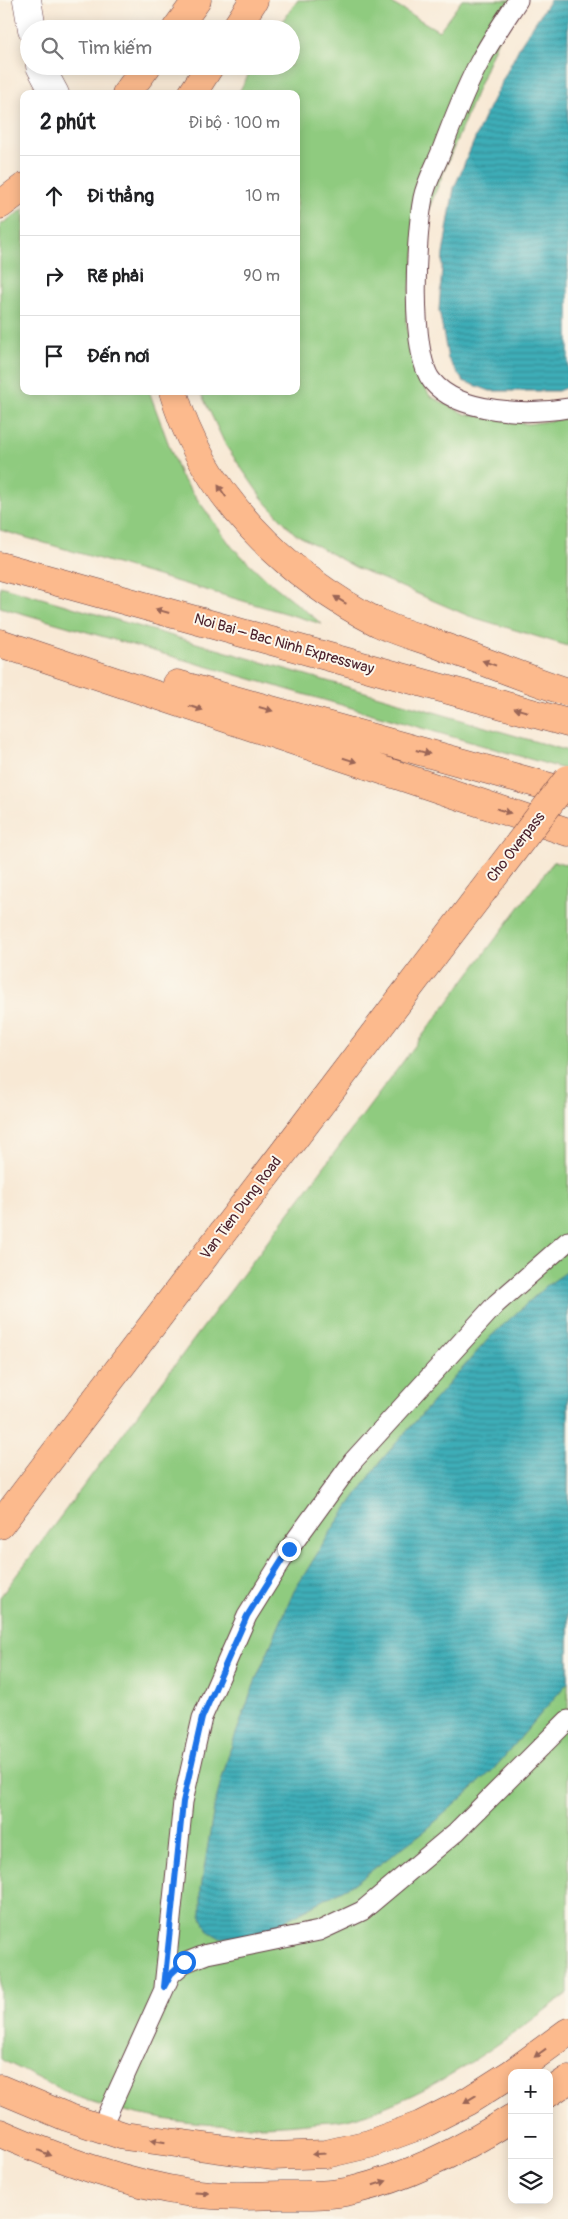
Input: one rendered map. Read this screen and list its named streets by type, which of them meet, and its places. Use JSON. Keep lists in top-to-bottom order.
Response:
{
  "streets": {
    "main road": ["Noi Bai – Bac Ninh Expressway", "Cho Overpass", "Van Tien Dung Road"]
  },
  "crossings": [
    ["Cho Overpass", "Van Tien Dung Road"]
  ],
  "page": {
    "search": "Tìm kiếm",
    "heading": ["2 phút", "Đi bộ · 100 m"],
    "list": [
      ["Đi thẳng", "10 m"],
      ["Rẽ phải", "90 m"],
      "Đến nơi"
    ],
    "map_buttons": ["+", "−"]
  }
}
